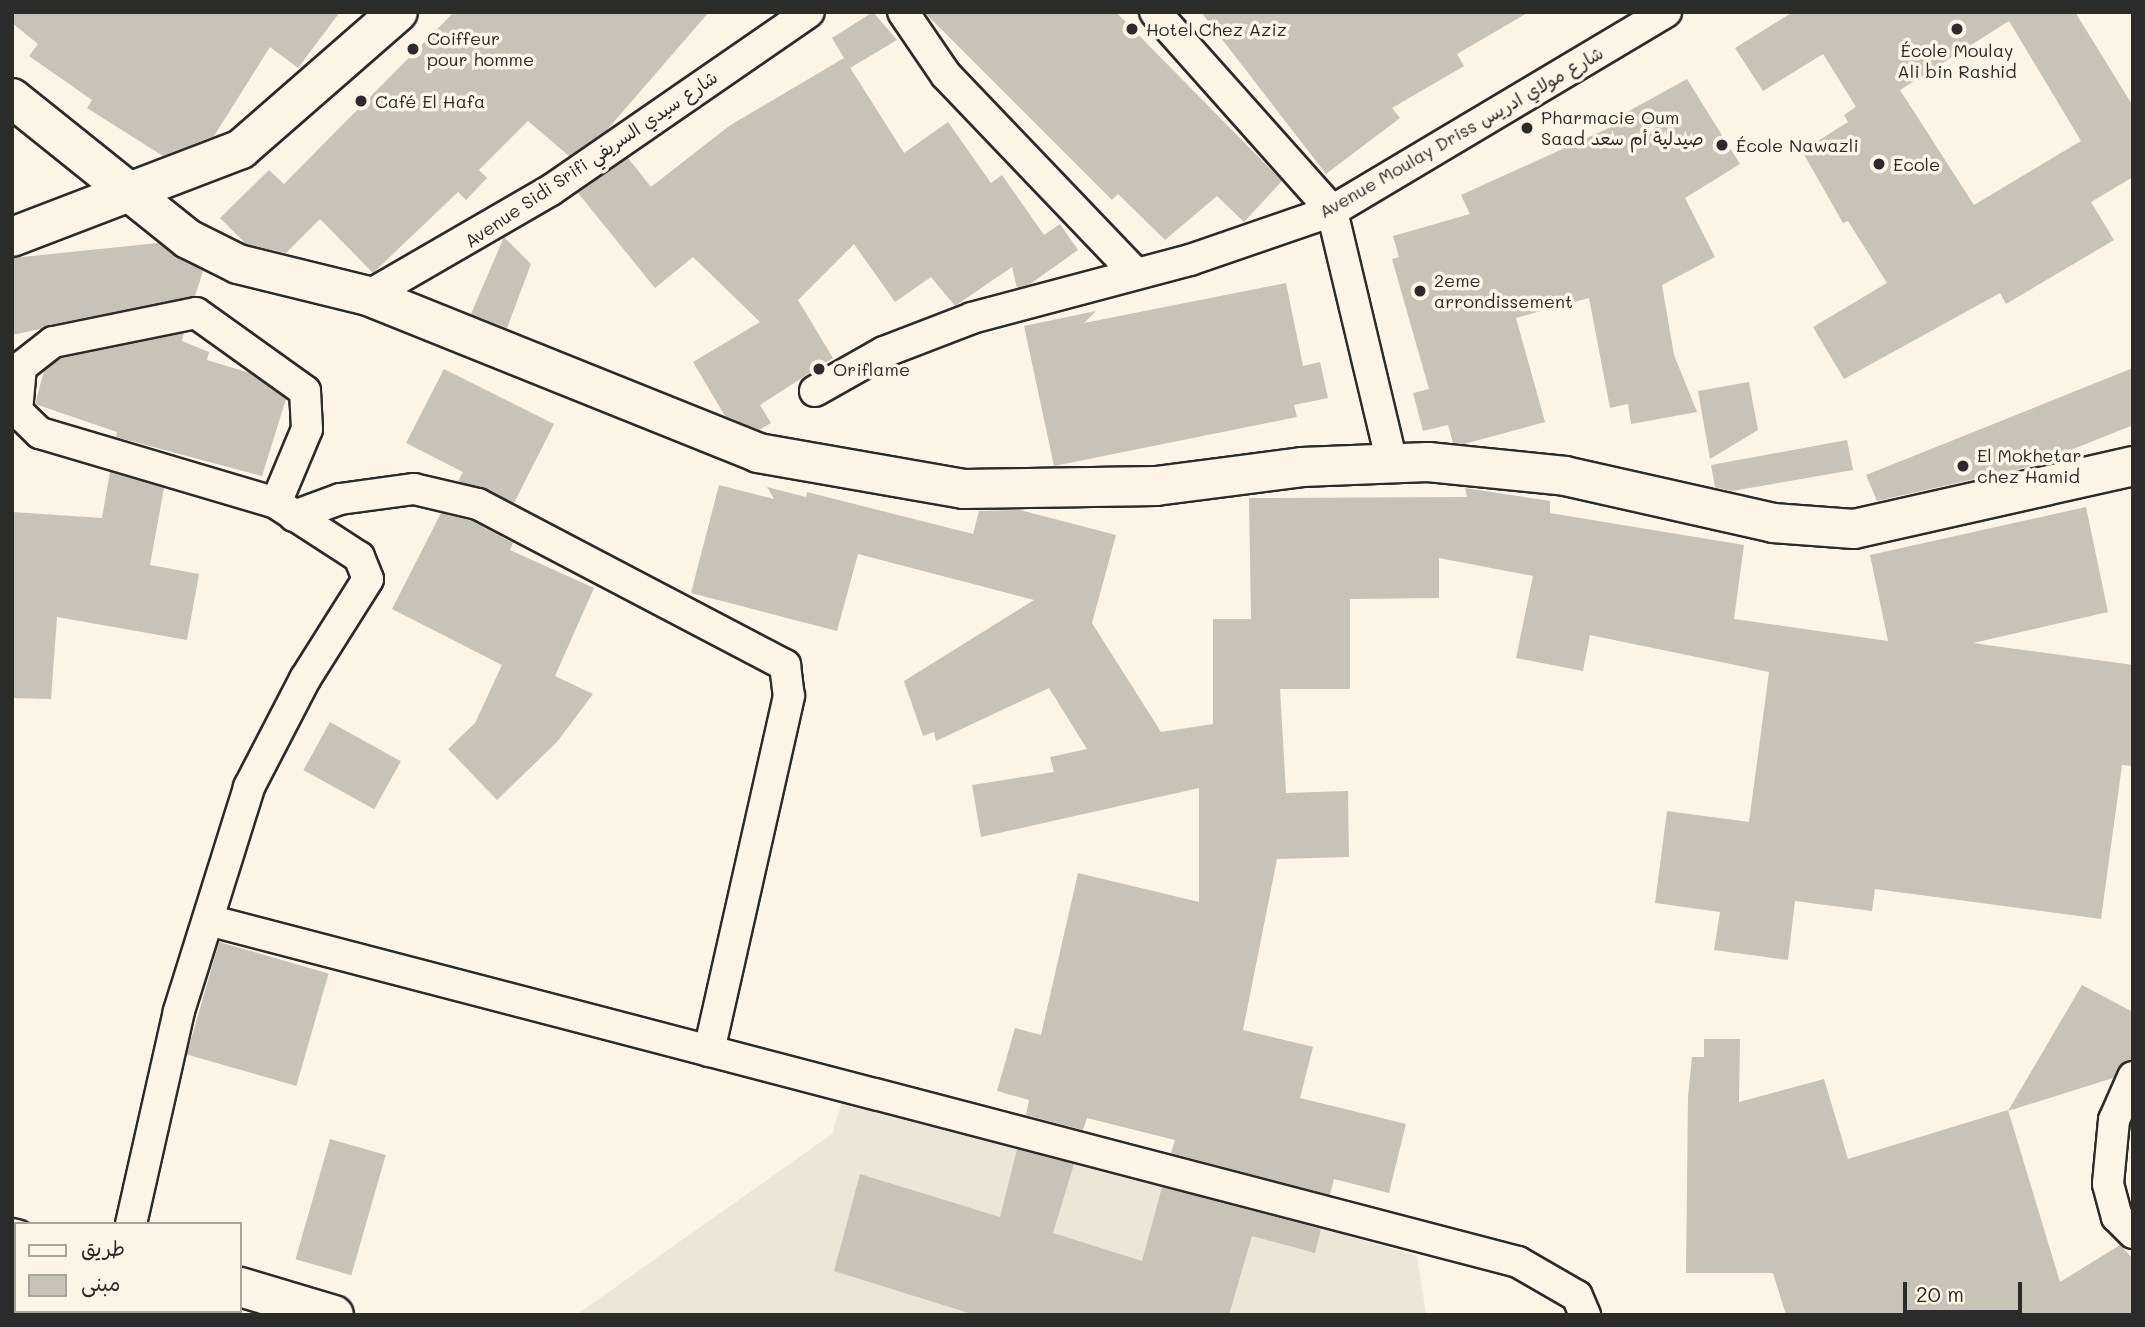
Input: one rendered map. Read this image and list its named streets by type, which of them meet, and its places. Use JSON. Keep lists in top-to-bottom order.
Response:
{
  "streets": {
    "street": ["Avenue Moulay Driss شارع مولاي ادريس", "Avenue Sidi Srifi شارع سيدي السريفي"]
  },
  "places": [
    "Hotel Chez Aziz",
    "École Moulay Ali bin Rashid",
    "Coiffeur pour homme",
    "Café El Hafa",
    "Pharmacie Oum Saad صيدلية أم سعد",
    "École Nawazli",
    "Ecole",
    "2eme arrondissement",
    "Oriflame",
    "El Mokhetar chez Hamid"
  ],
  "legend": ["طريق", "مبنى"],
  "scale_bar": "20 m"
}
